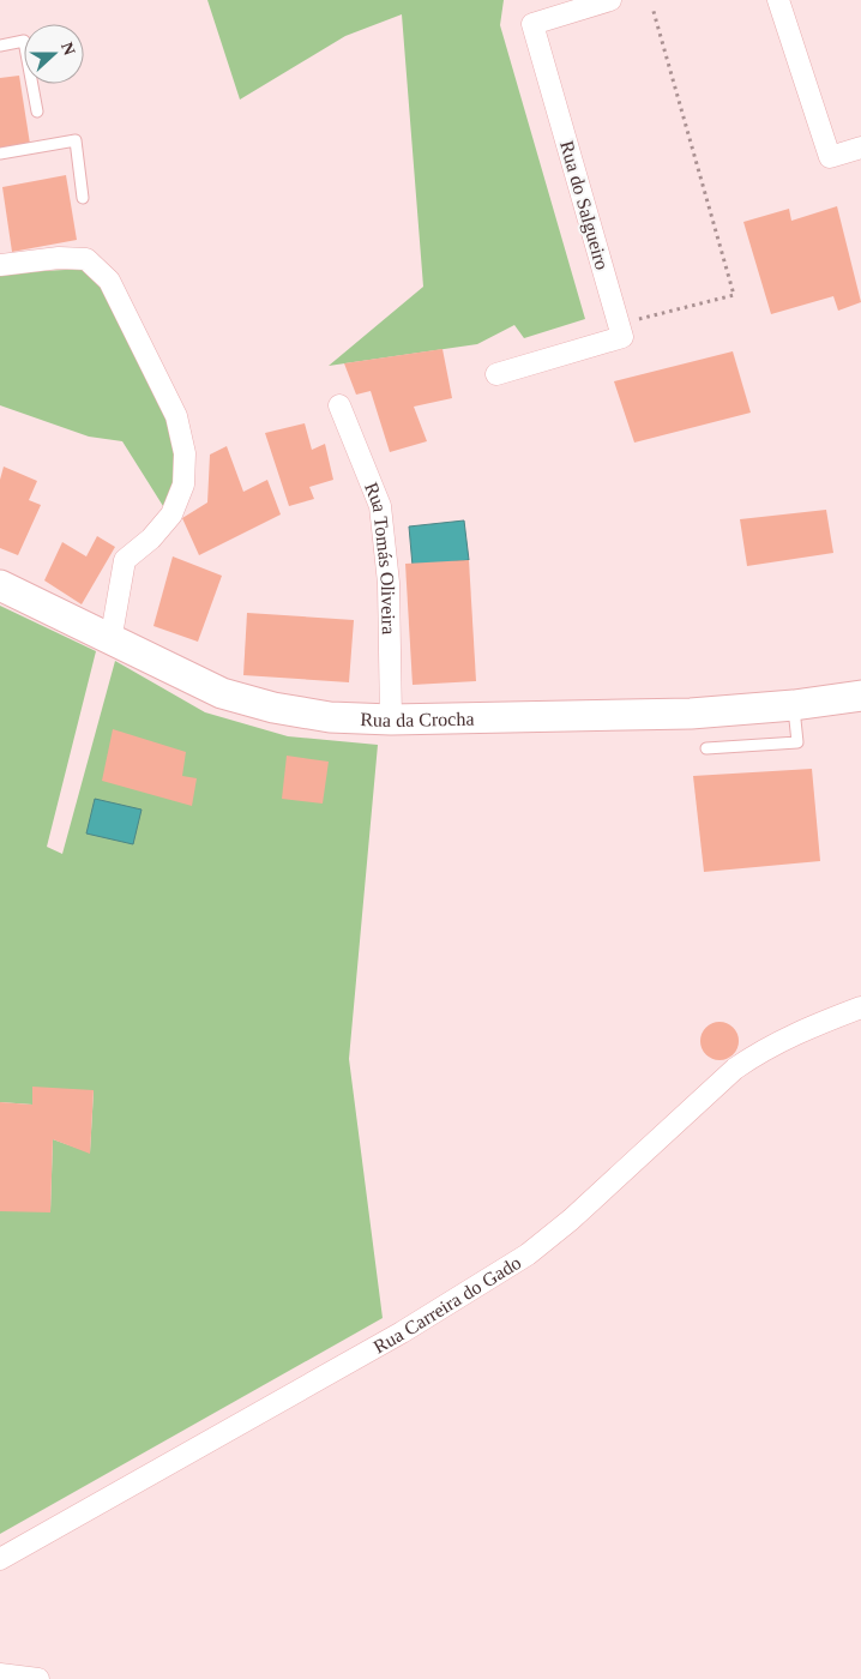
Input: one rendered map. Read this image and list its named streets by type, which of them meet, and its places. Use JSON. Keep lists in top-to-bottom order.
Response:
{
  "streets": {
    "street": [
      "Rua do Salgueiro",
      "Rua Tomás Oliveira",
      "Rua da Crocha",
      "Rua Carreira do Gado"
    ]
  },
  "crossings": [
    ["Rua Tomás Oliveira", "Rua da Crocha"]
  ],
  "north": "right"
}
